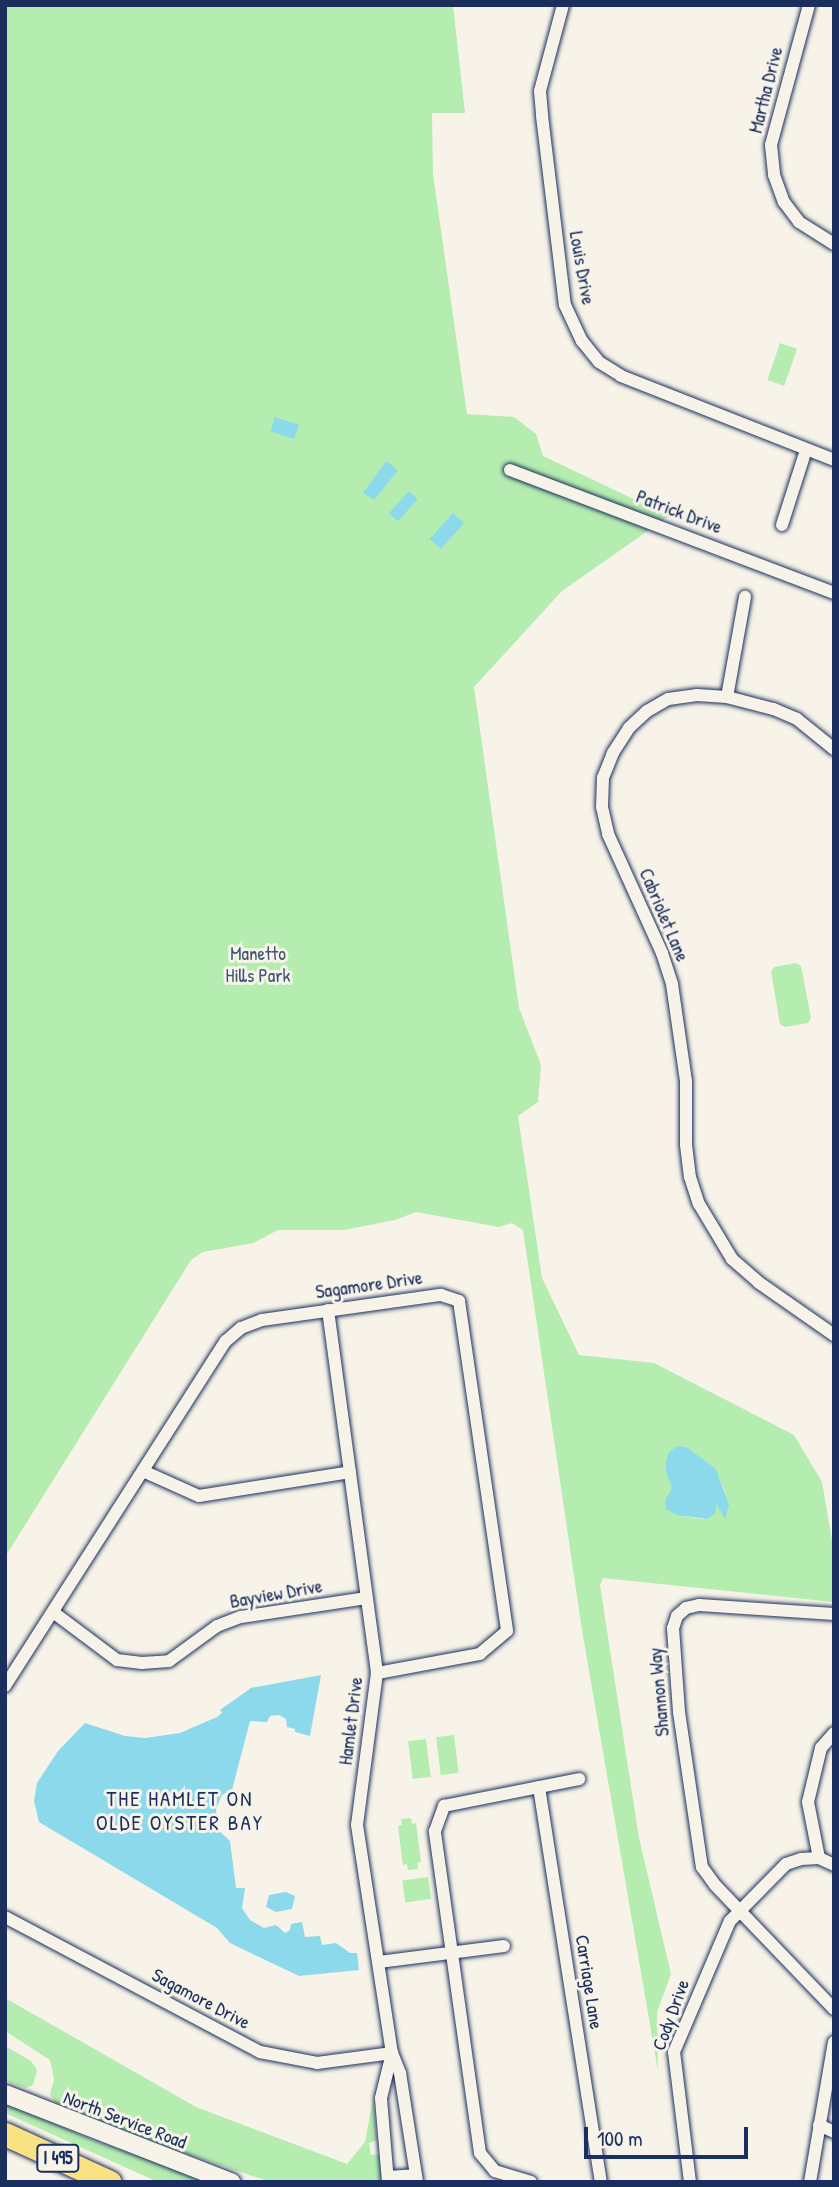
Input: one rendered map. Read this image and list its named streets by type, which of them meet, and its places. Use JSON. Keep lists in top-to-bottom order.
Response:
{
  "streets": {
    "highway": ["I 495"],
    "main road": ["North Service Road"],
    "street": [
      "Martha Drive",
      "Louis Drive",
      "Patrick Drive",
      "Cabriolet Lane",
      "Sagamore Drive",
      "Bayview Drive",
      "Shannon Way",
      "Hamlet Drive",
      "Carriage Lane",
      "Cody Drive"
    ]
  },
  "crossings": [
    ["Sagamore Drive", "Bayview Drive"],
    ["Sagamore Drive", "Hamlet Drive"],
    ["Bayview Drive", "Hamlet Drive"],
    ["Shannon Way", "Cody Drive"]
  ],
  "districts": ["THE HAMLET ON OLDE OYSTER BAY"],
  "parks": ["Manetto Hills Park"],
  "scale_bar": "100 m"
}
